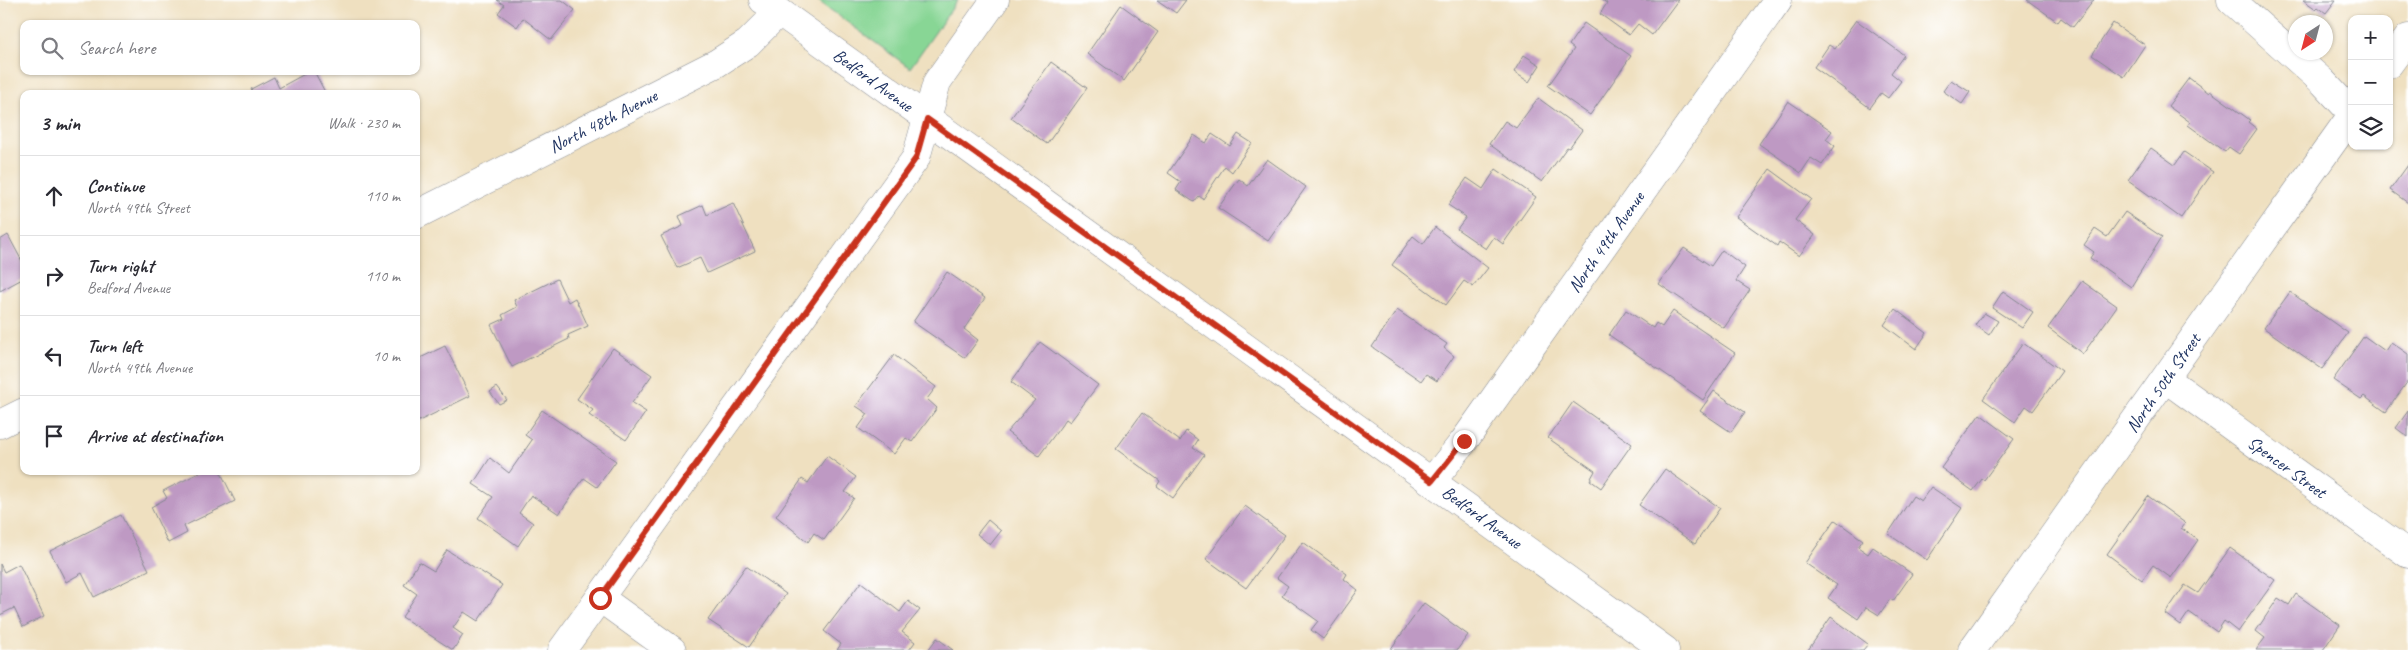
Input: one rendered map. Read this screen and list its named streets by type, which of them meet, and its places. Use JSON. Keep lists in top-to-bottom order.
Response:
{
  "streets": {
    "street": [
      "Bedford Avenue",
      "North 48th Avenue",
      "North 49th Avenue",
      "North 50th Street",
      "Spencer Street"
    ]
  },
  "crossings": [
    ["Bedford Avenue", "North 48th Avenue"],
    ["Bedford Avenue", "North 49th Avenue"],
    ["North 50th Street", "Spencer Street"]
  ],
  "north": "bottom left",
  "page": {
    "map_buttons": ["+", "−"],
    "search": "Search here",
    "heading": ["3 min", "Walk · 230 m"],
    "list": [
      ["Continue", "North 49th Street", "110 m"],
      ["Turn right", "Bedford Avenue", "110 m"],
      ["Turn left", "North 49th Avenue", "10 m"],
      "Arrive at destination"
    ]
  }
}
